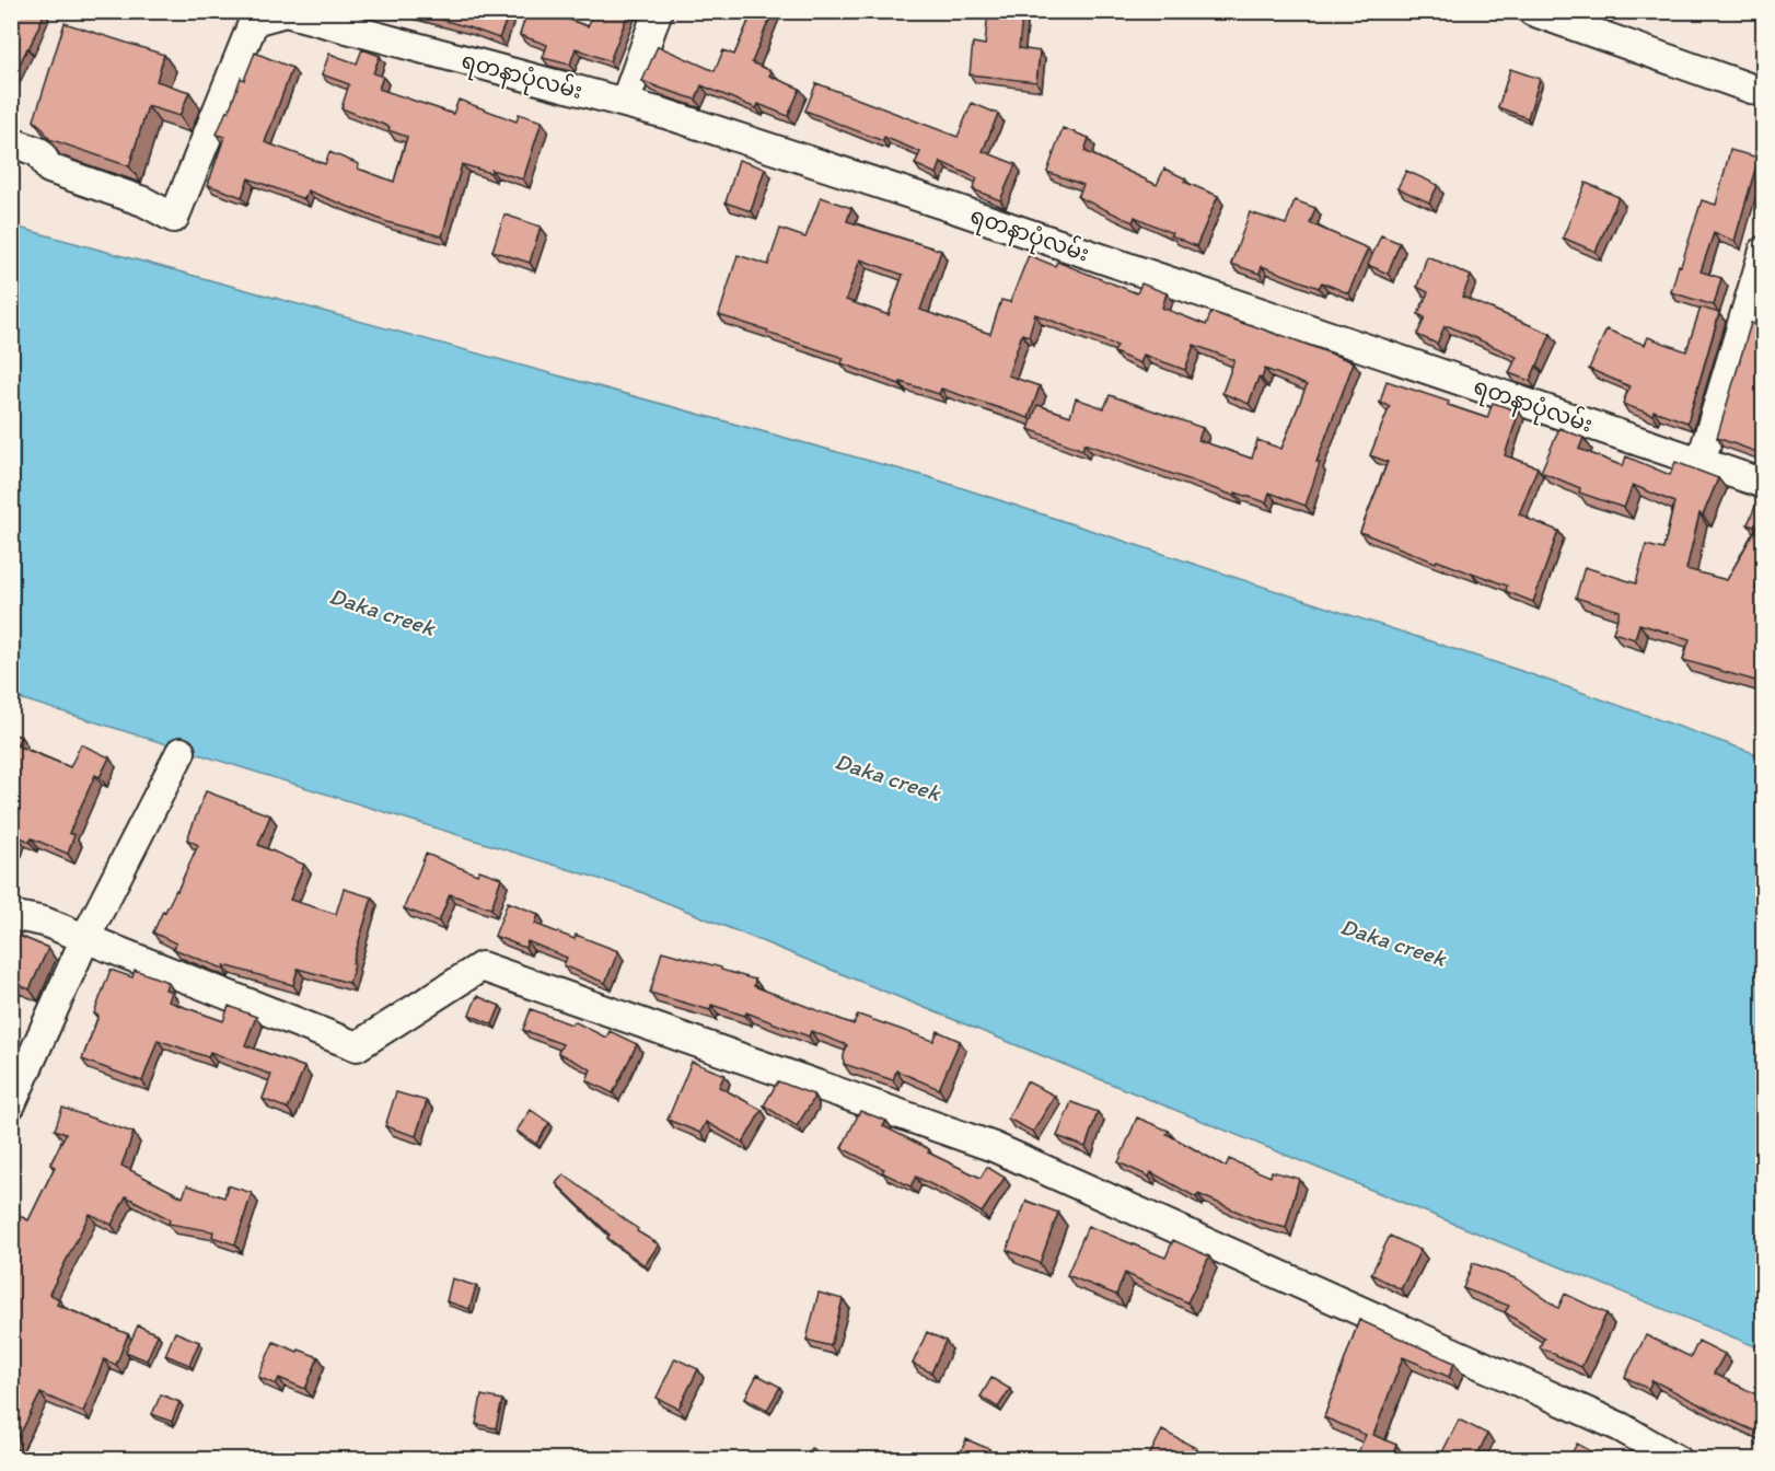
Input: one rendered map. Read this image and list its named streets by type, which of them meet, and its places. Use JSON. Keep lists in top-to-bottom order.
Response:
{
  "streets": {
    "street": ["ရတနာပုံလမ်း"]
  },
  "water": ["Daka creek"]
}
